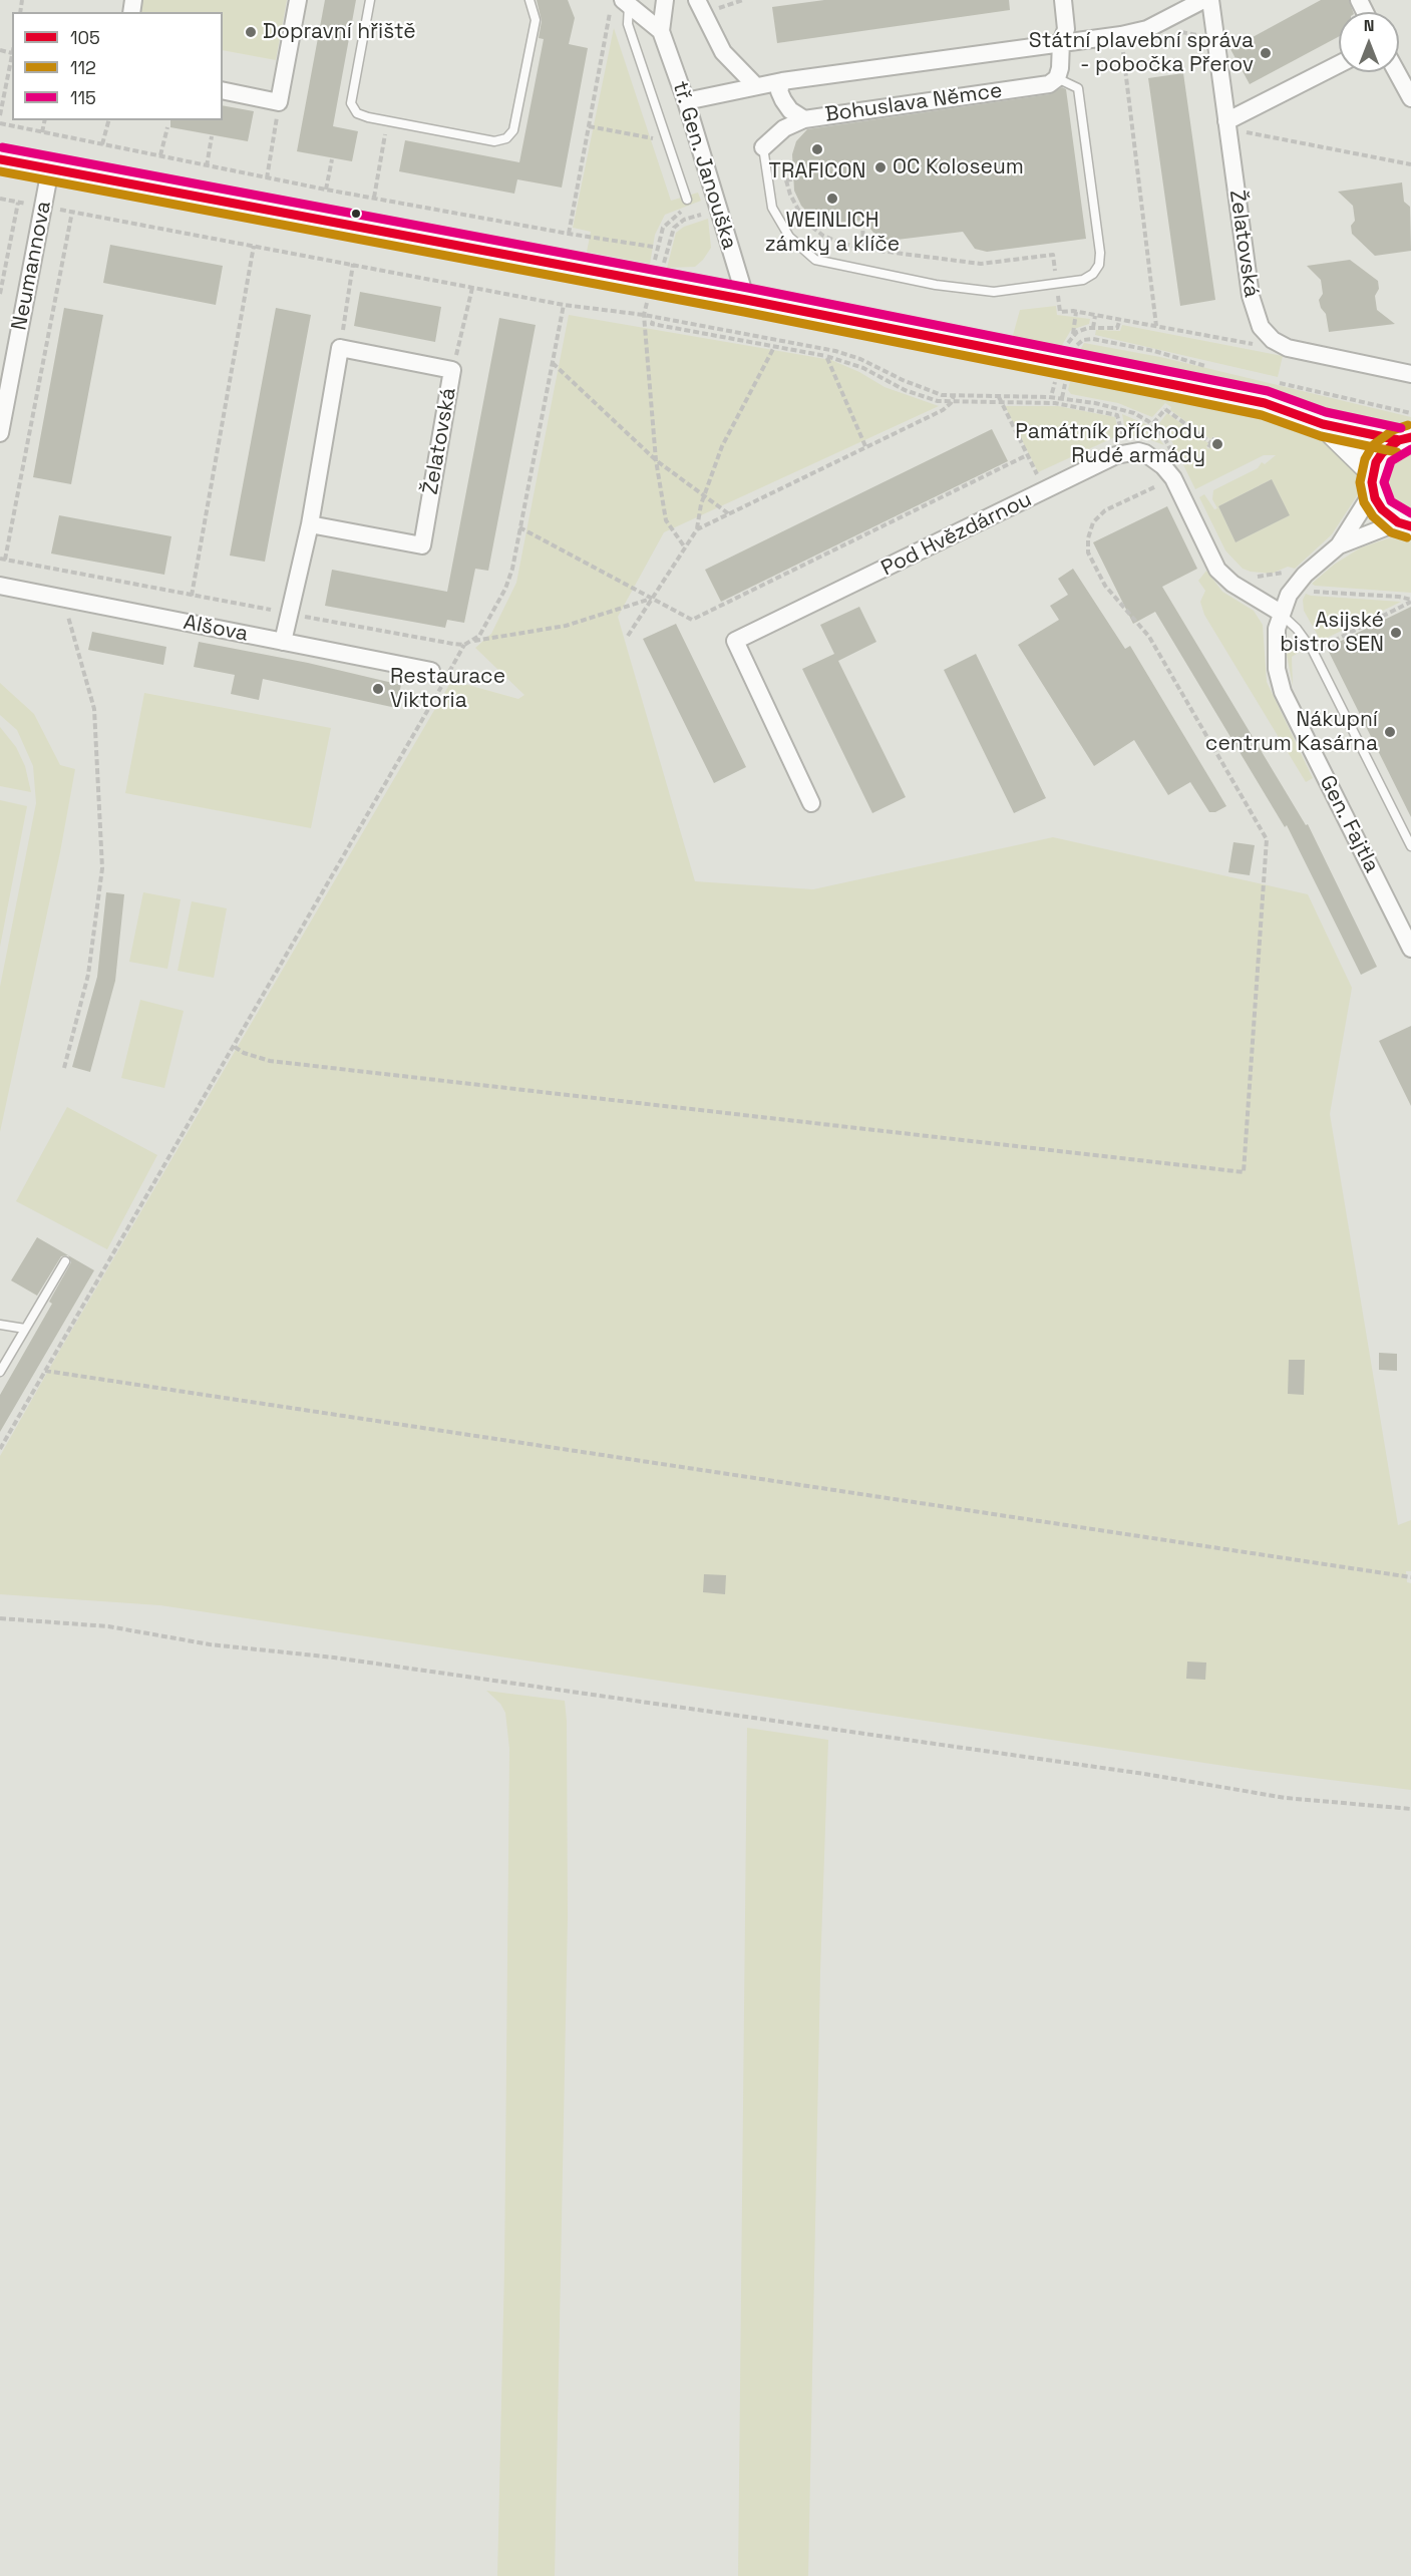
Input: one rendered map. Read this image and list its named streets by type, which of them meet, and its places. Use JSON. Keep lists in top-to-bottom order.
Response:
{
  "streets": {
    "street": [
      "Bohuslava Němce",
      "tř. Gen. Janouška",
      "Želatovská",
      "Neumannova",
      "Pod Hvězdárnou",
      "Alšova",
      "Gen. Fajtla"
    ]
  },
  "crossings": [
    ["Bohuslava Němce", "tř. Gen. Janouška"],
    ["Pod Hvězdárnou", "Gen. Fajtla"]
  ],
  "places": [
    "Dopravní hřiště",
    "Státní plavební správa - pobočka Přerov",
    "TRAFICON",
    "OC Koloseum",
    "WEINLICH zámky a klíče",
    "Památník příchodu Rudé armády",
    "Asijské bistro SEN",
    "Restaurace Viktoria",
    "Nákupní centrum Kasárna"
  ],
  "lines": ["transit line 115", "transit line 105", "transit line 112"],
  "legend": ["105", "112", "115"],
  "north": "top"
}
